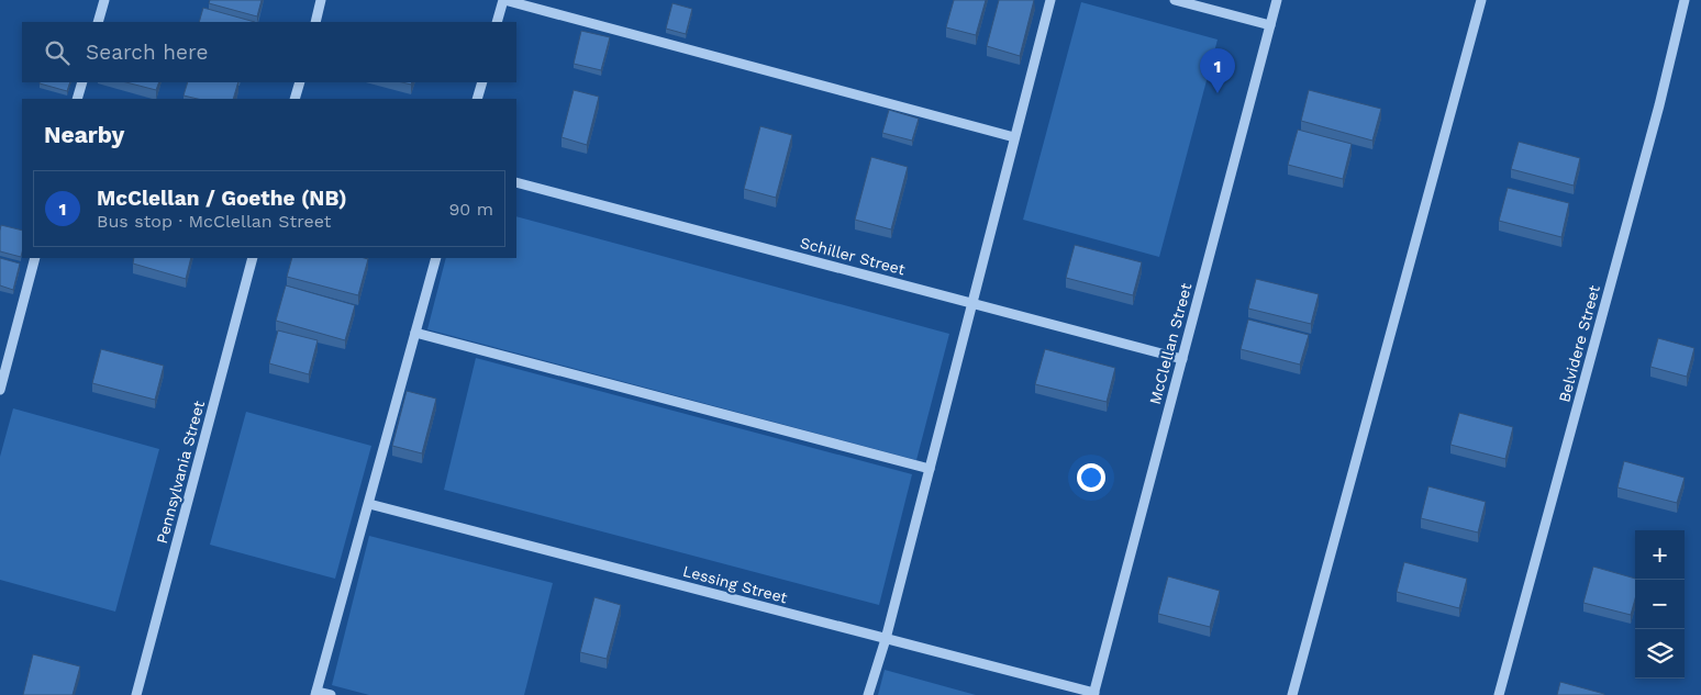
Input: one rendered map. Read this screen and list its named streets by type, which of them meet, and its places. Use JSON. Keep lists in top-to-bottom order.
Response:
{
  "streets": {
    "street": [
      "Schiller Street",
      "McClellan Street",
      "Belvidere Street",
      "Pennsylvania Street",
      "Lessing Street"
    ]
  },
  "crossings": [
    ["Schiller Street", "McClellan Street"],
    ["McClellan Street", "Lessing Street"]
  ],
  "page": {
    "search": "Search here",
    "pins": "1",
    "heading": "Nearby",
    "list": [
      {
        "mark": "1",
        "name": "McClellan / Goethe (NB)",
        "note": "Bus stop · McClellan Street",
        "value": "90 m"
      }
    ],
    "map_buttons": ["+", "−"]
  }
}
